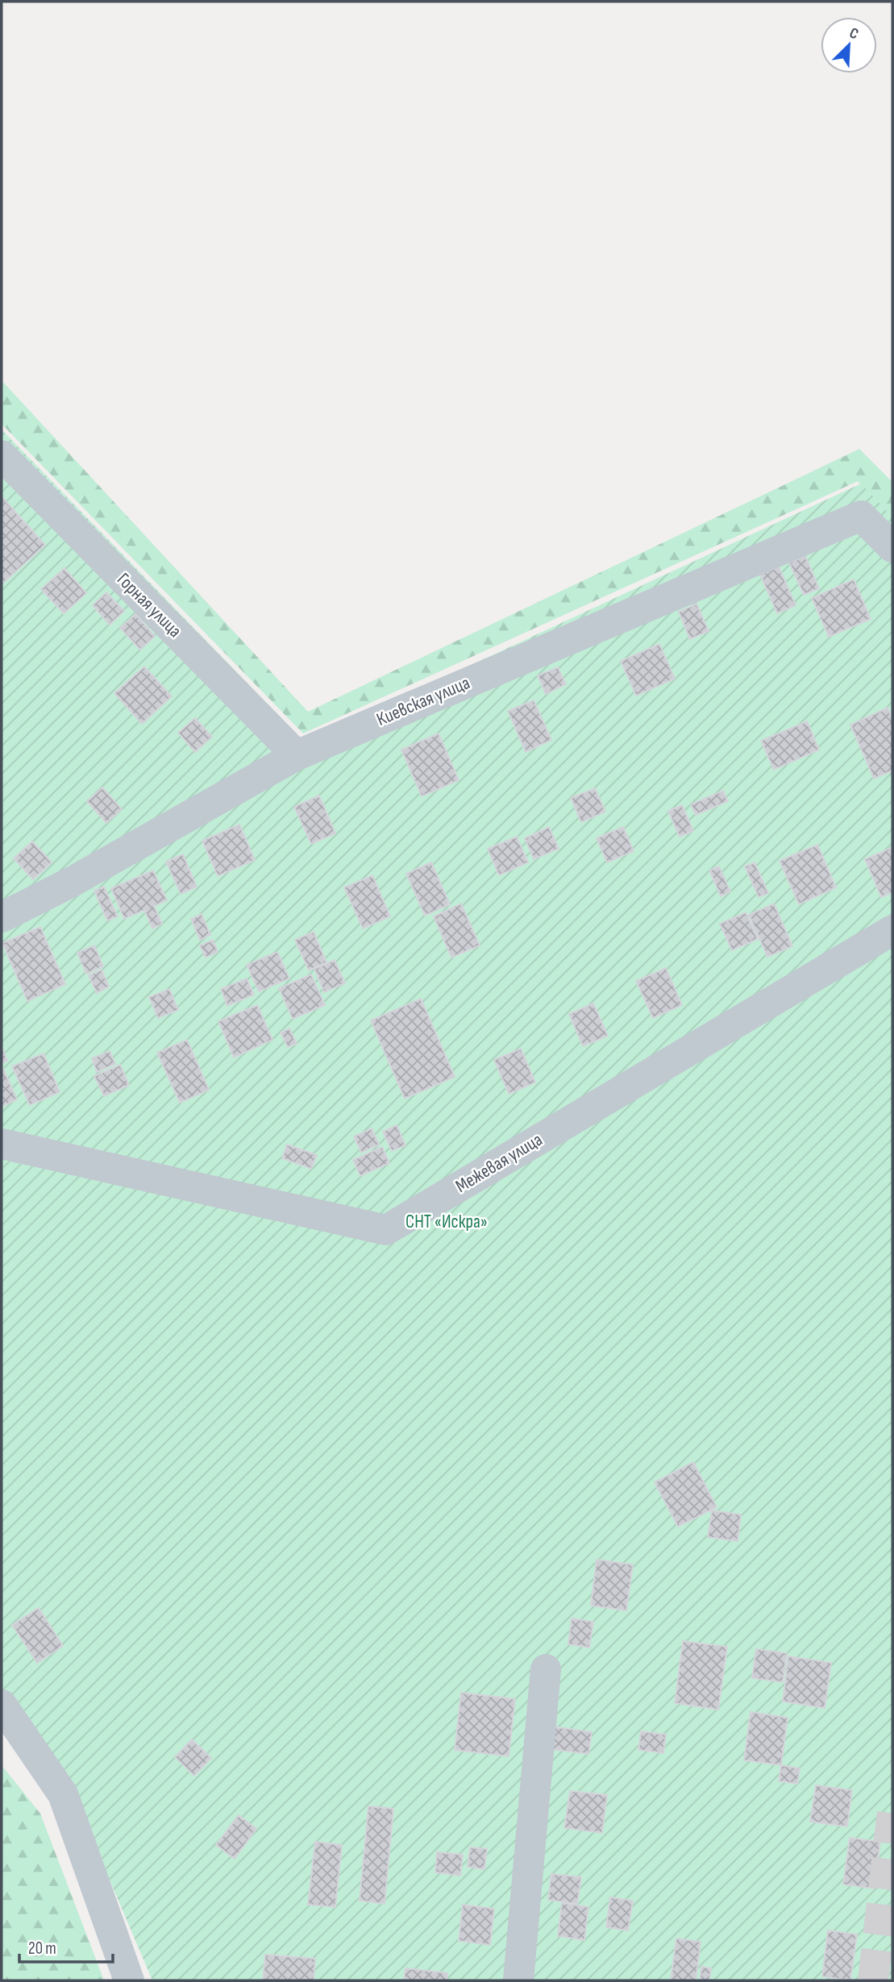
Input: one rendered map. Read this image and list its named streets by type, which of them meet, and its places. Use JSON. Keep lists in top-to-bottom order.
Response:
{
  "streets": {
    "street": ["Горная улица", "Киевская улица", "Межевая улица"]
  },
  "crossings": [
    ["Горная улица", "Киевская улица"]
  ],
  "parks": ["СНТ «Искра»"],
  "scale_bar": "20 m",
  "north": "top right"
}
